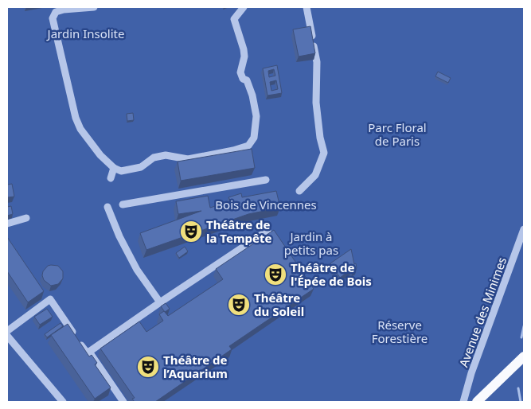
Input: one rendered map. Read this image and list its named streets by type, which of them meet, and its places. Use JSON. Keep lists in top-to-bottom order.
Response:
{
  "streets": {
    "street": ["Avenue des Minimes"]
  },
  "parks": [
    "Jardin Insolite",
    "Parc Floral de Paris",
    "Bois de Vincennes",
    "Jardin à petits pas",
    "Réserve Forestière"
  ],
  "places": {
    "theatre": [
      "Théâtre de la Tempête",
      "Théâtre de l'Épée de Bois",
      "Théâtre du Soleil",
      "Théâtre de l’Aquarium"
    ]
  }
}
